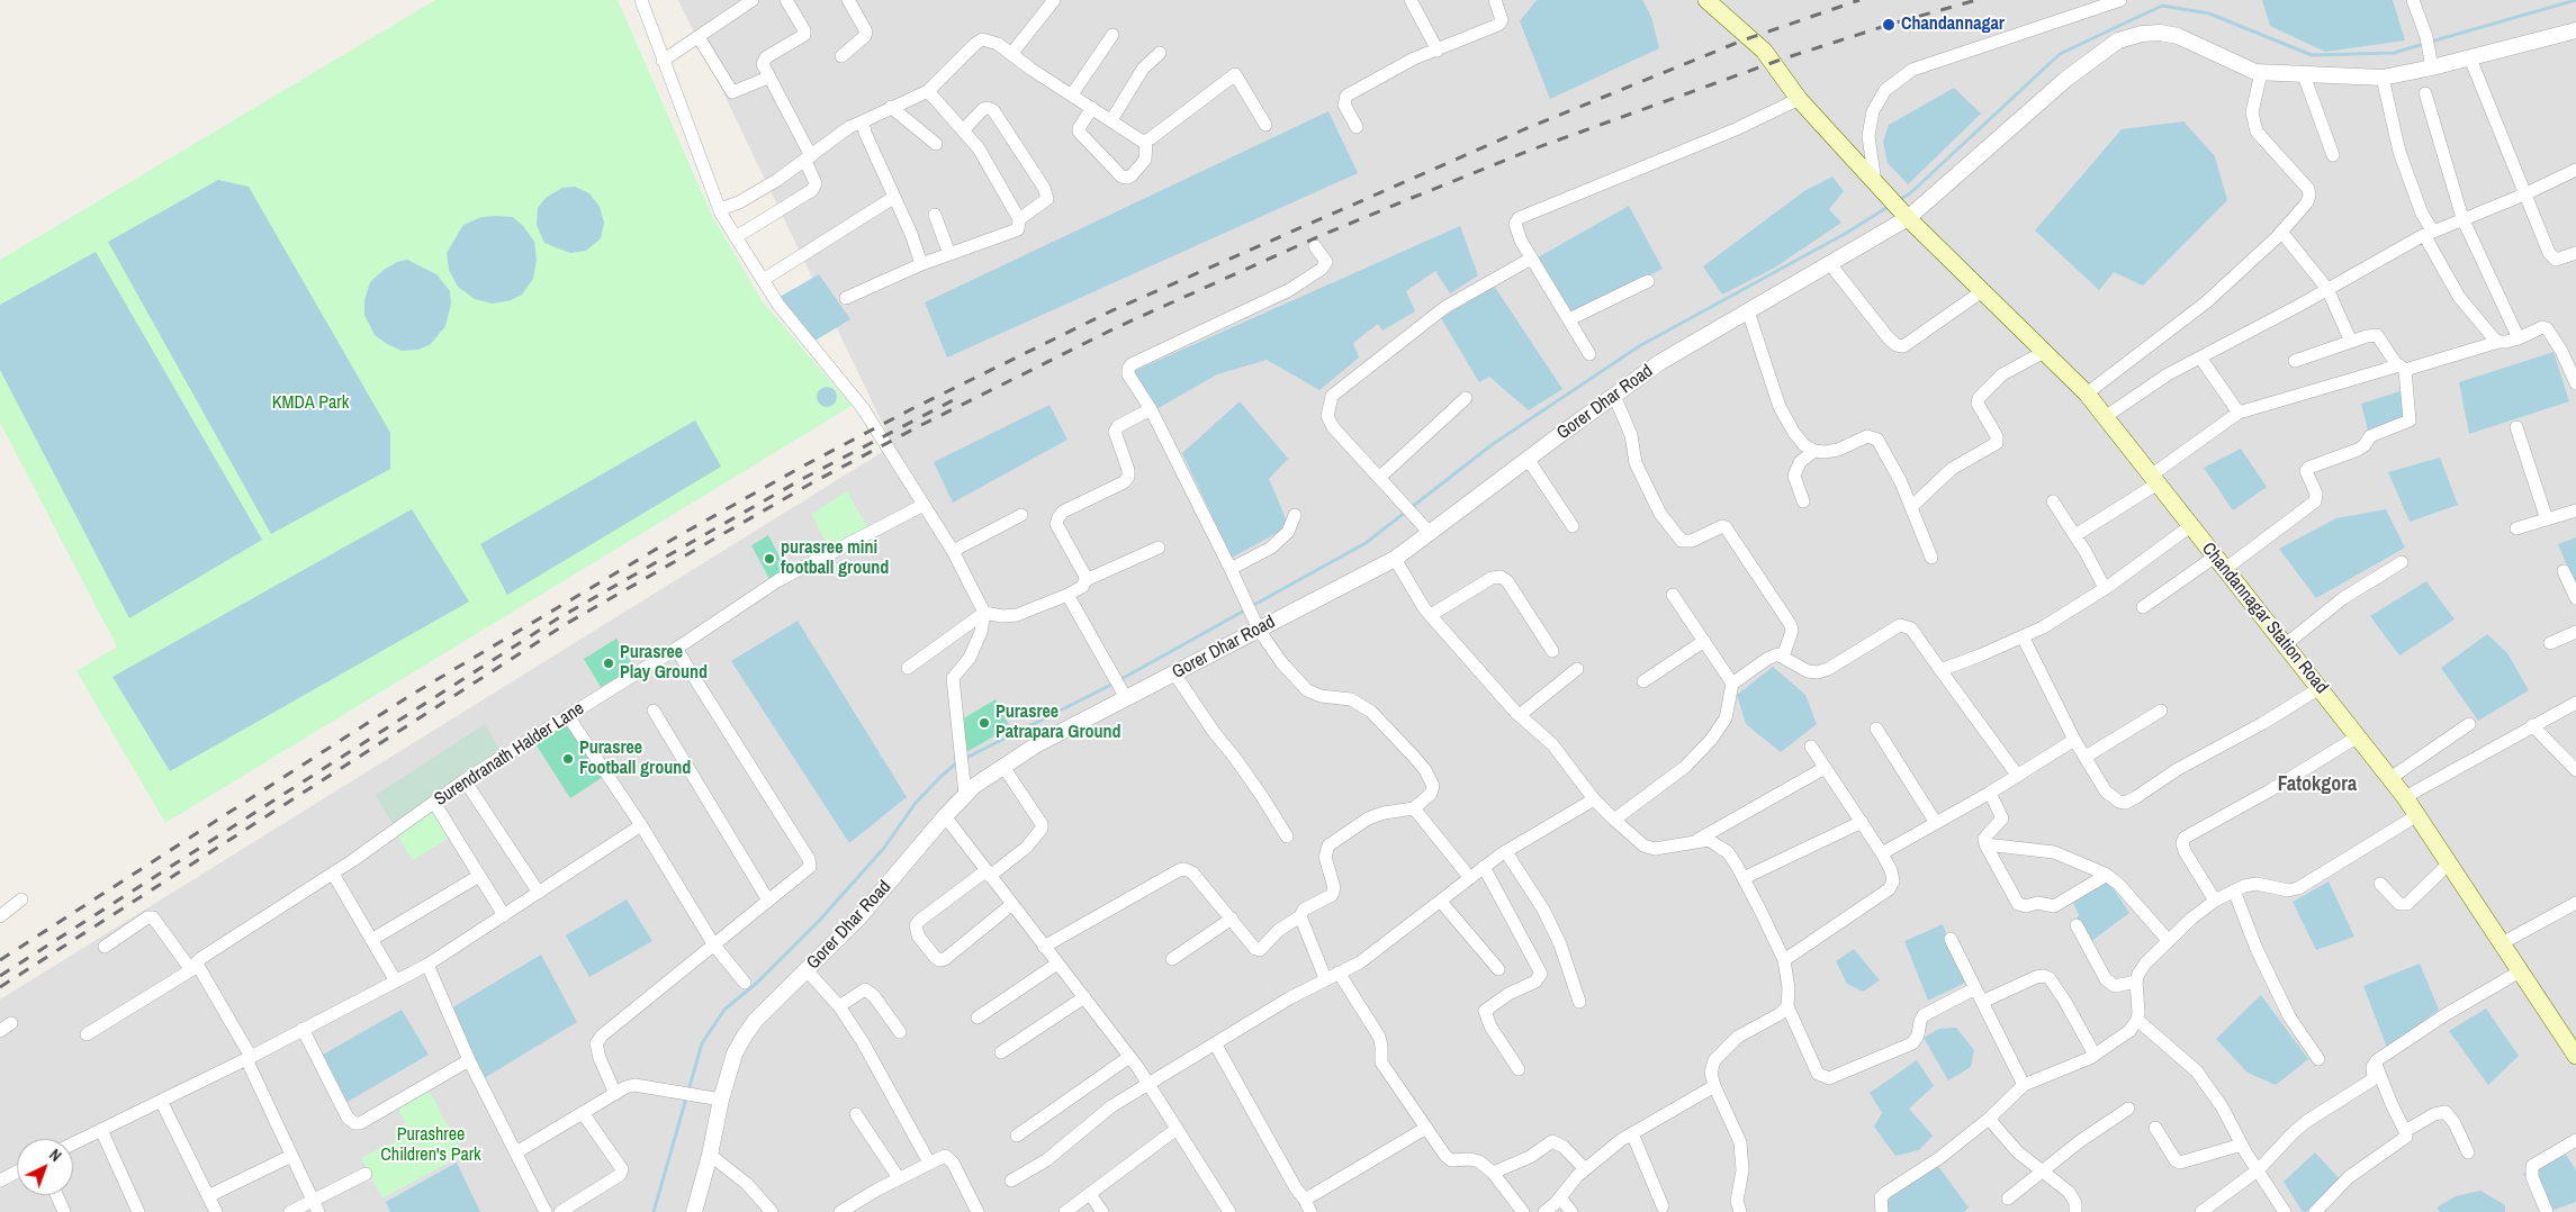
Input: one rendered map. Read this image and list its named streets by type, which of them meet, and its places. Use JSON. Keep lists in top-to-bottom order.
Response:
{
  "streets": {
    "main road": ["Chandannagar Station Road"],
    "street": ["Gorer Dhar Road", "Surendranath Halder Lane"]
  },
  "crossings": [
    ["Gorer Dhar Road", "Chandannagar Station Road"]
  ],
  "districts": ["Fatokgora"],
  "parks": ["KMDA Park", "Purashree Children's Park"],
  "places": [
    "Chandannagar",
    "purasree mini football ground",
    "Purasree Play Ground",
    "Purasree Patrapara Ground",
    "Purasree Football ground"
  ],
  "north": "top right"
}
